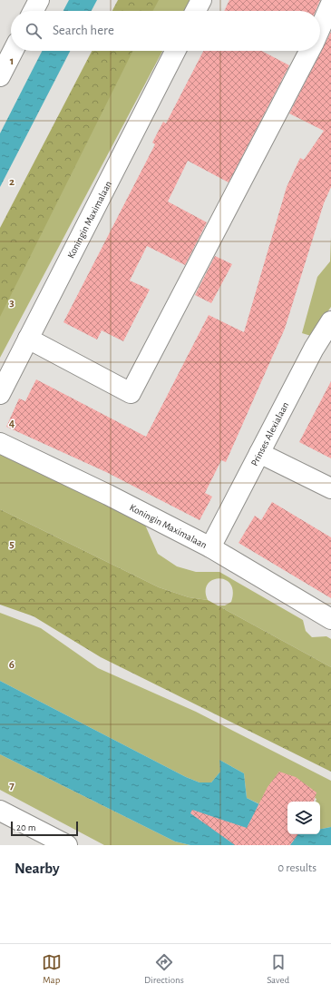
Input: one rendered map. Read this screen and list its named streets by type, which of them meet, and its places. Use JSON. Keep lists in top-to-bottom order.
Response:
{
  "streets": {
    "street": ["Koningin Maximalaan", "Prinses Alexialaan"]
  },
  "crossings": [
    ["Koningin Maximalaan", "Prinses Alexialaan"]
  ],
  "scale_bar": "20 m",
  "page": {
    "search": "Search here",
    "scale": "20 m",
    "heading": ["Nearby", "0 results"],
    "nav": ["Map", "Directions", "Saved"]
  },
  "grid": {
    "rows": [
      "1",
      "2",
      "3",
      "4",
      "5",
      "6",
      "7"
    ]
  }
}
